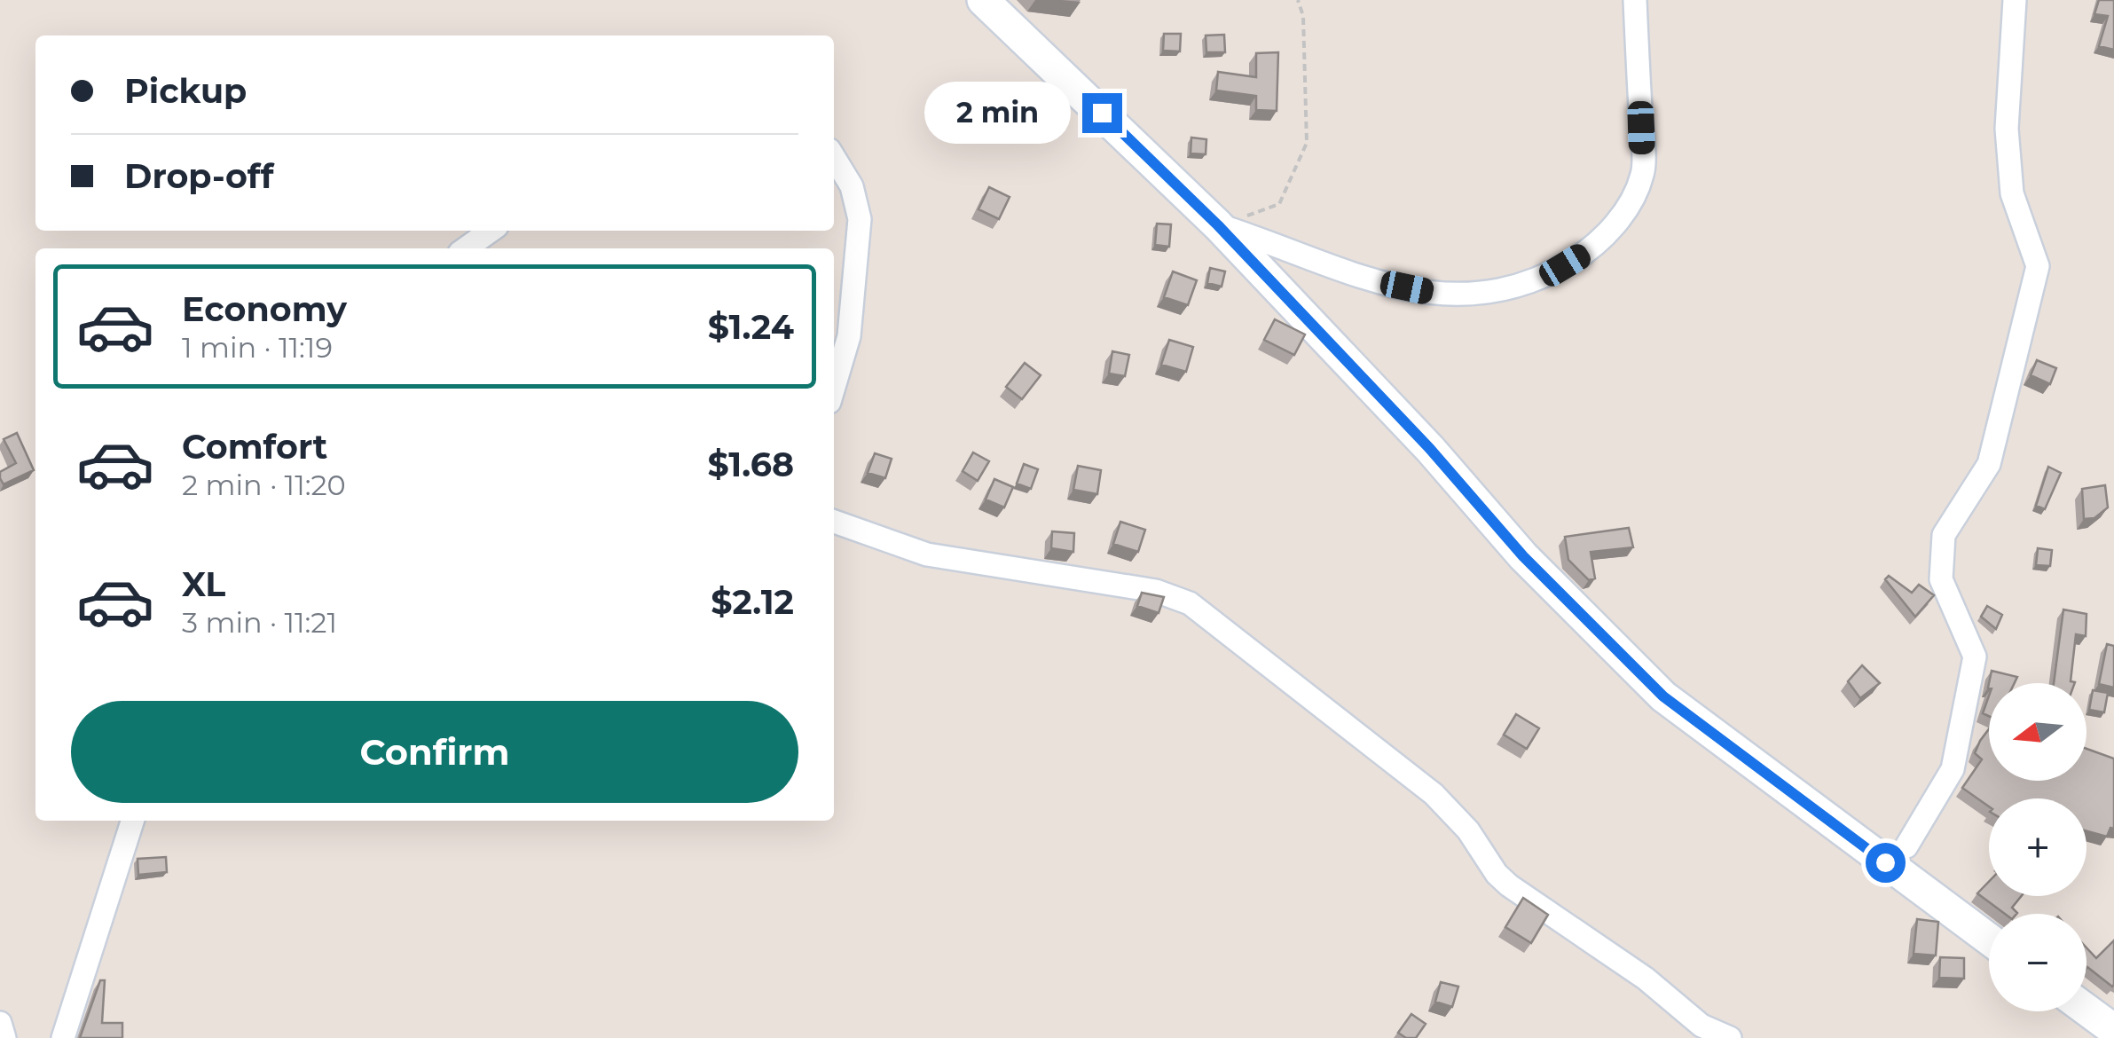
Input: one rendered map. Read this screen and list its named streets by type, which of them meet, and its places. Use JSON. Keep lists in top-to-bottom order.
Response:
{
  "north": "left",
  "page": {
    "banner": ["Pickup", "Drop-off"],
    "bubble": "2 min",
    "list": [
      {
        "name": "Economy",
        "note": "1 min · 11:19",
        "value": "$1.24"
      },
      {
        "name": "Comfort",
        "note": "2 min · 11:20",
        "value": "$1.68"
      },
      {
        "name": "XL",
        "note": "3 min · 11:21",
        "value": "$2.12"
      }
    ],
    "map_buttons": ["+", "−"],
    "buttons": "Confirm"
  }
}
